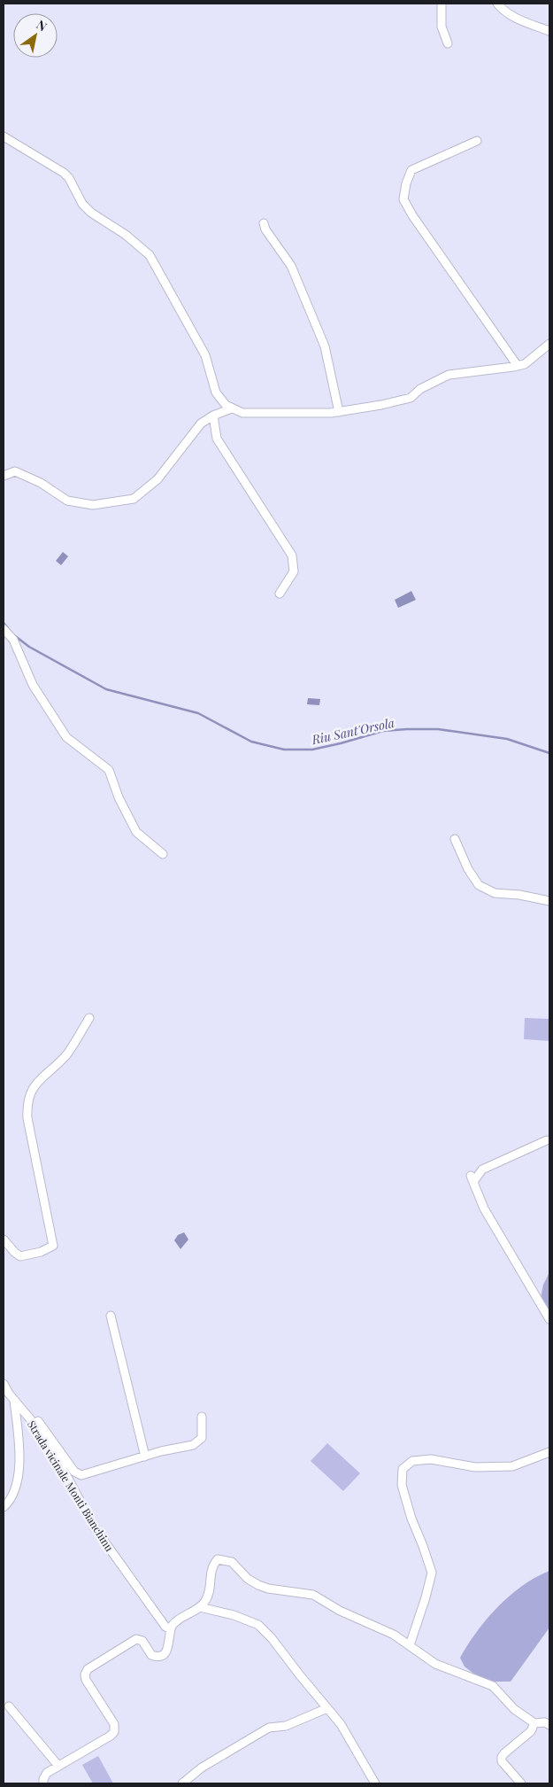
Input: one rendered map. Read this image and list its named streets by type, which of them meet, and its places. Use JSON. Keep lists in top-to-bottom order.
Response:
{
  "streets": {
    "street": ["Strada vicinale Monti Bianchinu"]
  },
  "water": ["Riu Sant'Orsola"],
  "north": "top right"
}
